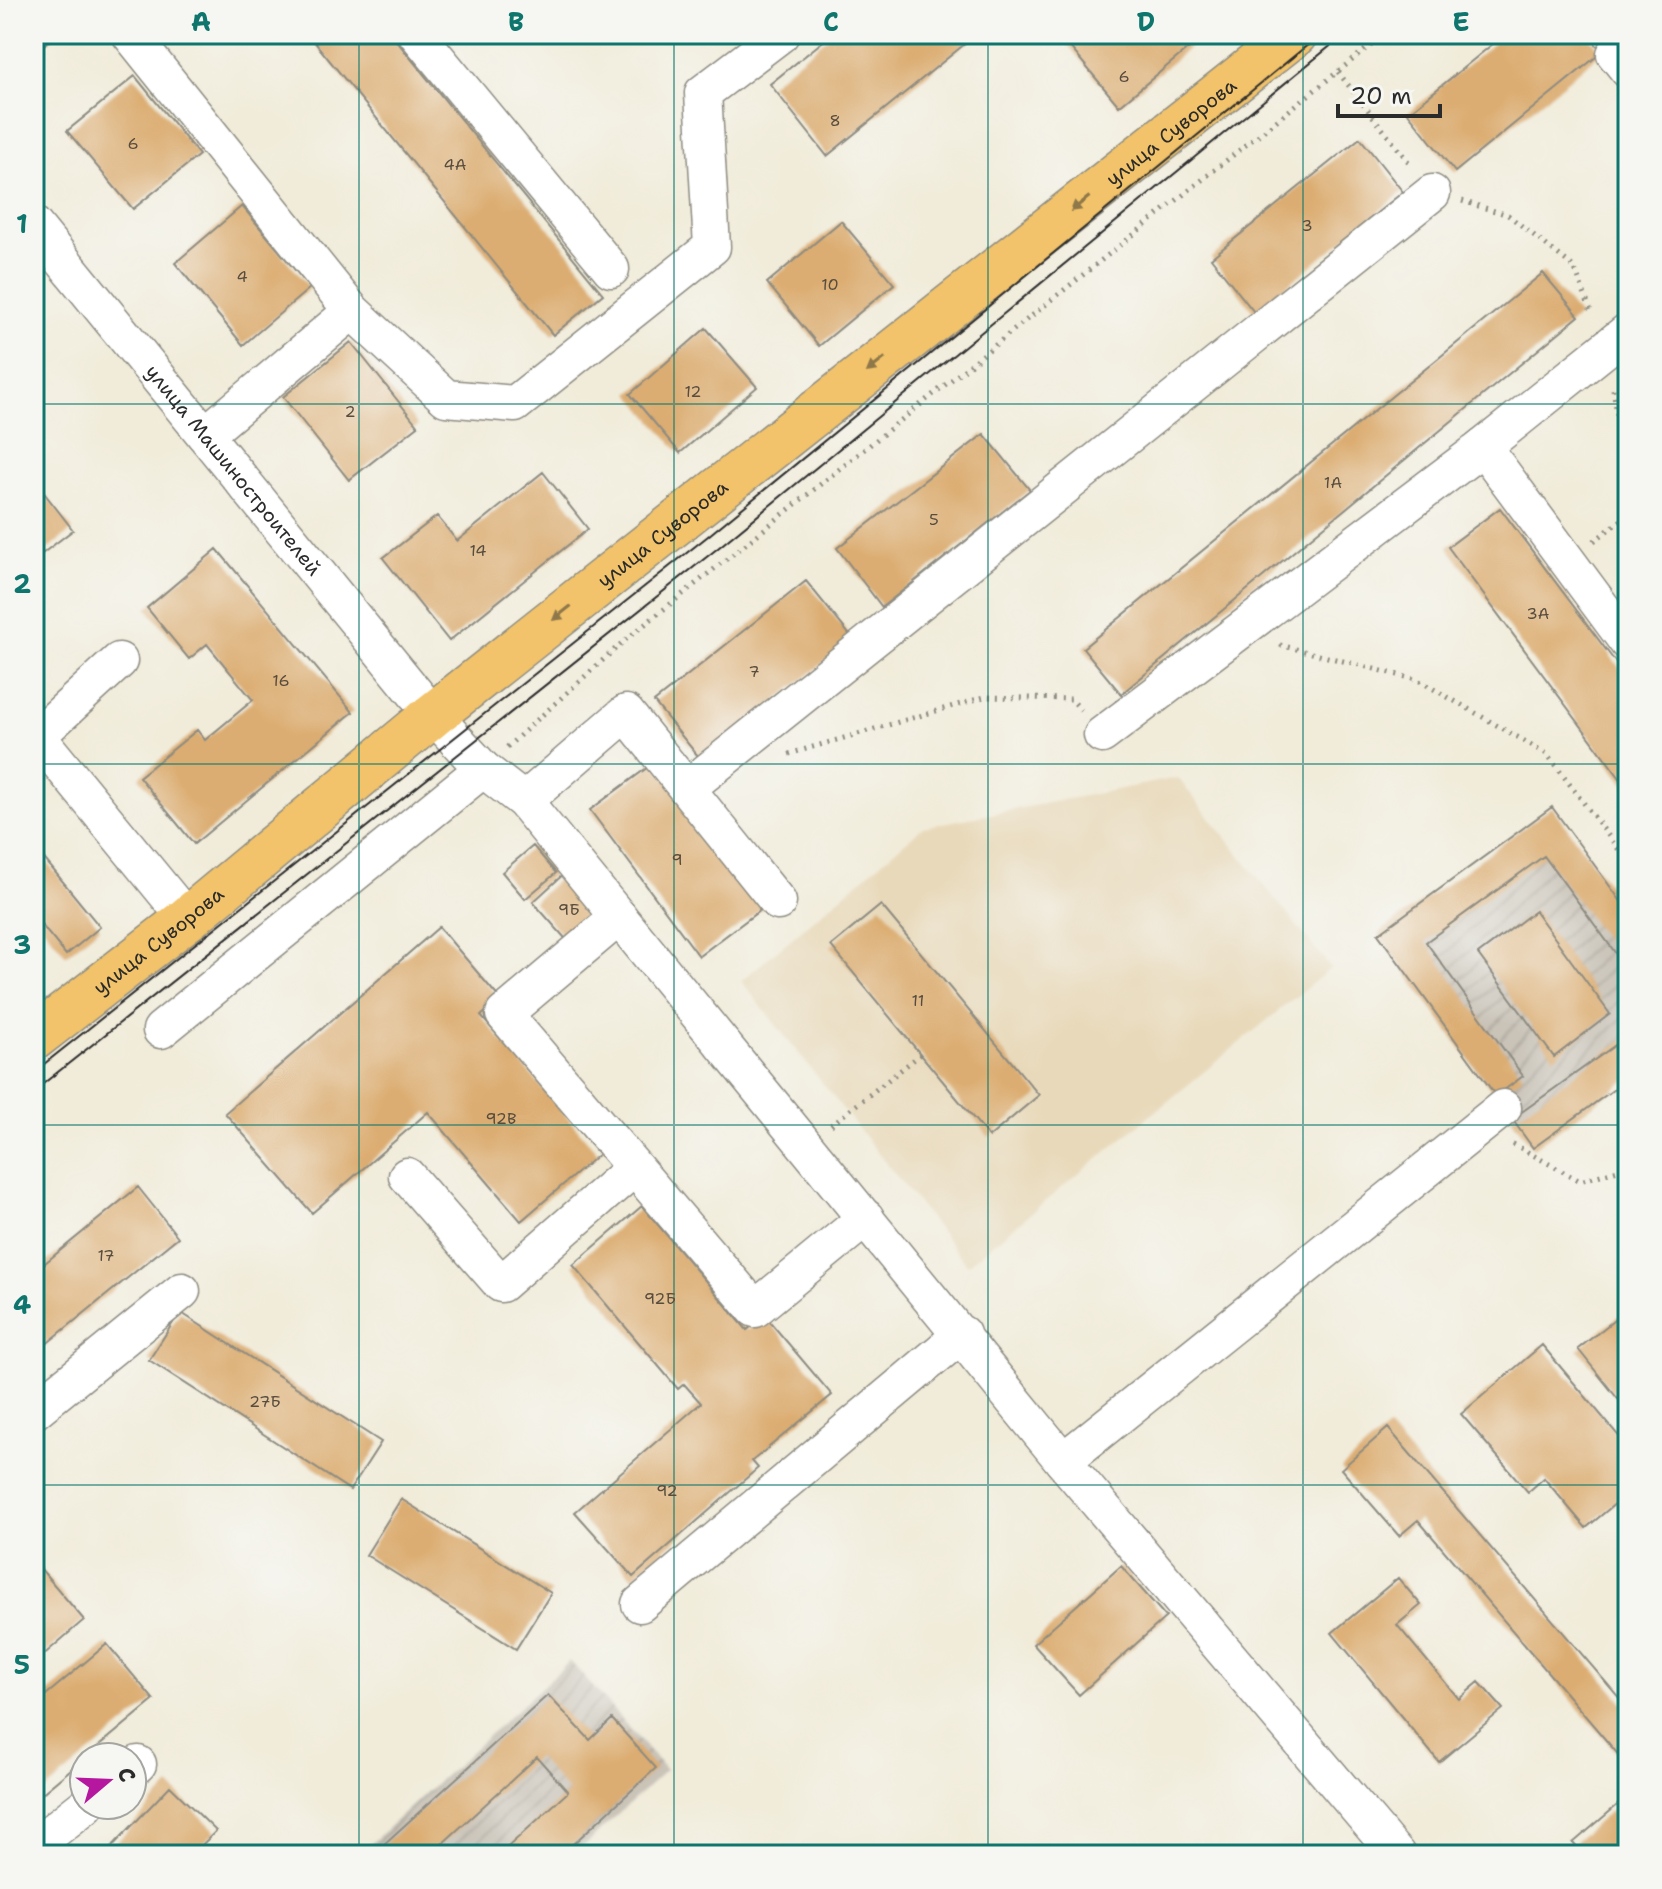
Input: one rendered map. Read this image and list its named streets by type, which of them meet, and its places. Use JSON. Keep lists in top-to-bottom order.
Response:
{
  "streets": {
    "main road": ["улица Суворова"],
    "street": ["улица Машиностроителей"]
  },
  "crossings": [
    ["улица Суворова", "улица Машиностроителей"]
  ],
  "one_way": ["улица Суворова"],
  "house_numbers": [
    "6",
    "8",
    "6",
    "4А",
    "3",
    "4",
    "10",
    "12",
    "2",
    "1А",
    "5",
    "14",
    "3А",
    "7",
    "16",
    "9",
    "9Б",
    "11",
    "92В",
    "17",
    "92Б",
    "27Б",
    "92"
  ],
  "scale_bar": "20 m",
  "north": "right",
  "grid": {
    "columns": [
      "A",
      "B",
      "C",
      "D",
      "E"
    ],
    "rows": [
      "1",
      "2",
      "3",
      "4",
      "5"
    ]
  }
}
